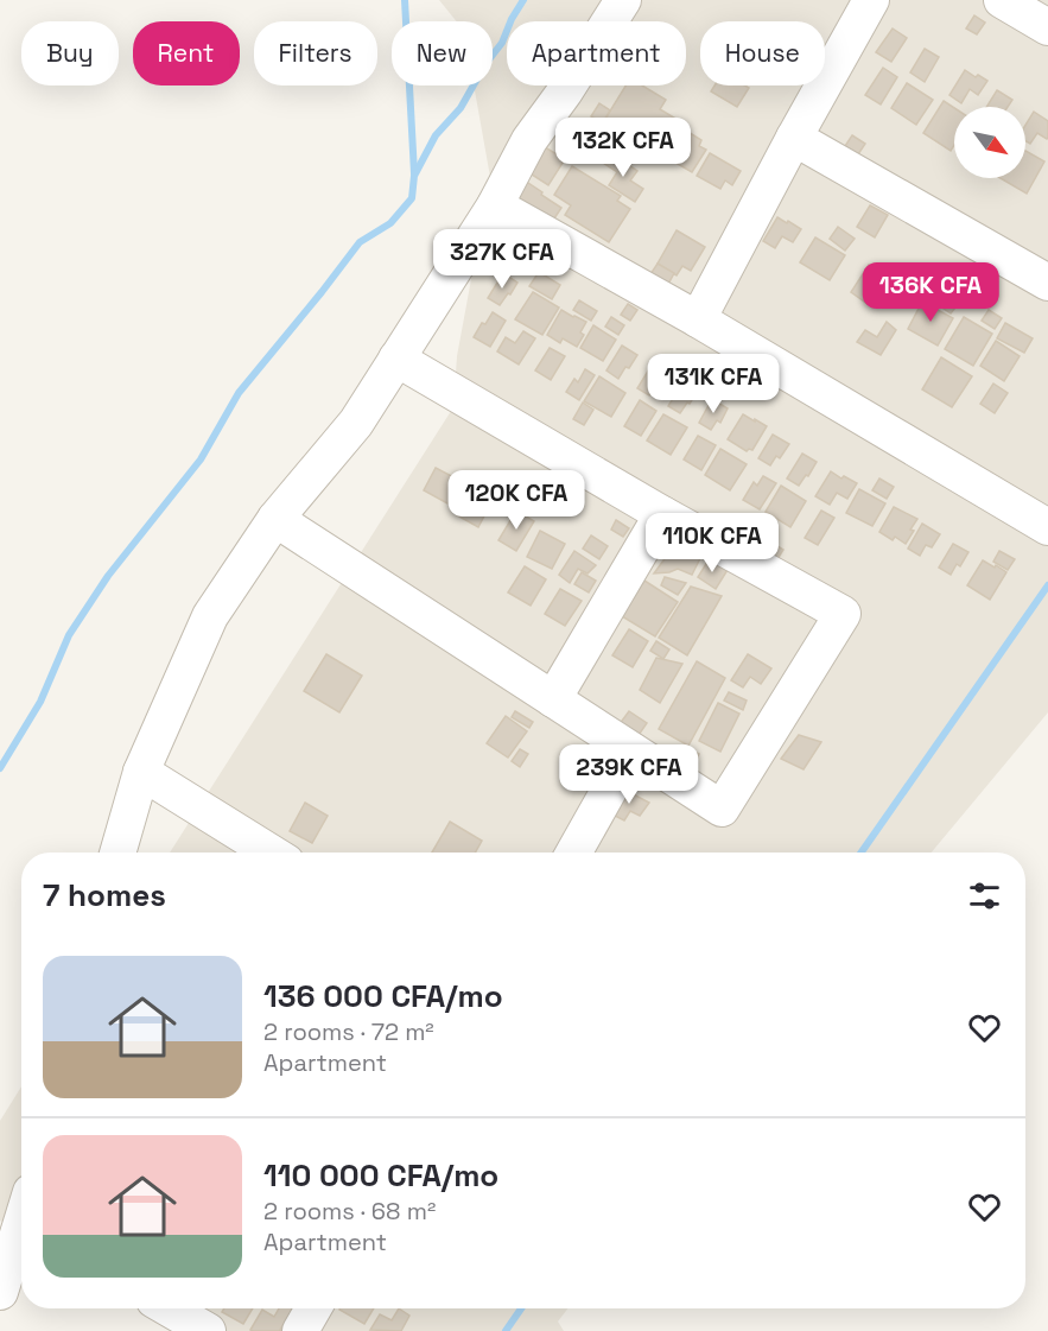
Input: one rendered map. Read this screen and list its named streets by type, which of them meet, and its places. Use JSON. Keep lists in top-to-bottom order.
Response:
{
  "north": "bottom right",
  "page": {
    "chip": [
      "Buy",
      "Rent",
      "Filters",
      "New",
      "Apartment",
      "House"
    ],
    "price": [
      "132K CFA",
      "327K CFA",
      "136K CFA",
      "131K CFA",
      "120K CFA",
      "110K CFA",
      "239K CFA"
    ],
    "heading": "7 homes",
    "list": [
      {
        "name": "136 000 CFA/mo",
        "note": "2 rooms · 72 m² · Apartment"
      },
      {
        "name": "110 000 CFA/mo",
        "note": "2 rooms · 68 m² · Apartment"
      }
    ]
  }
}
